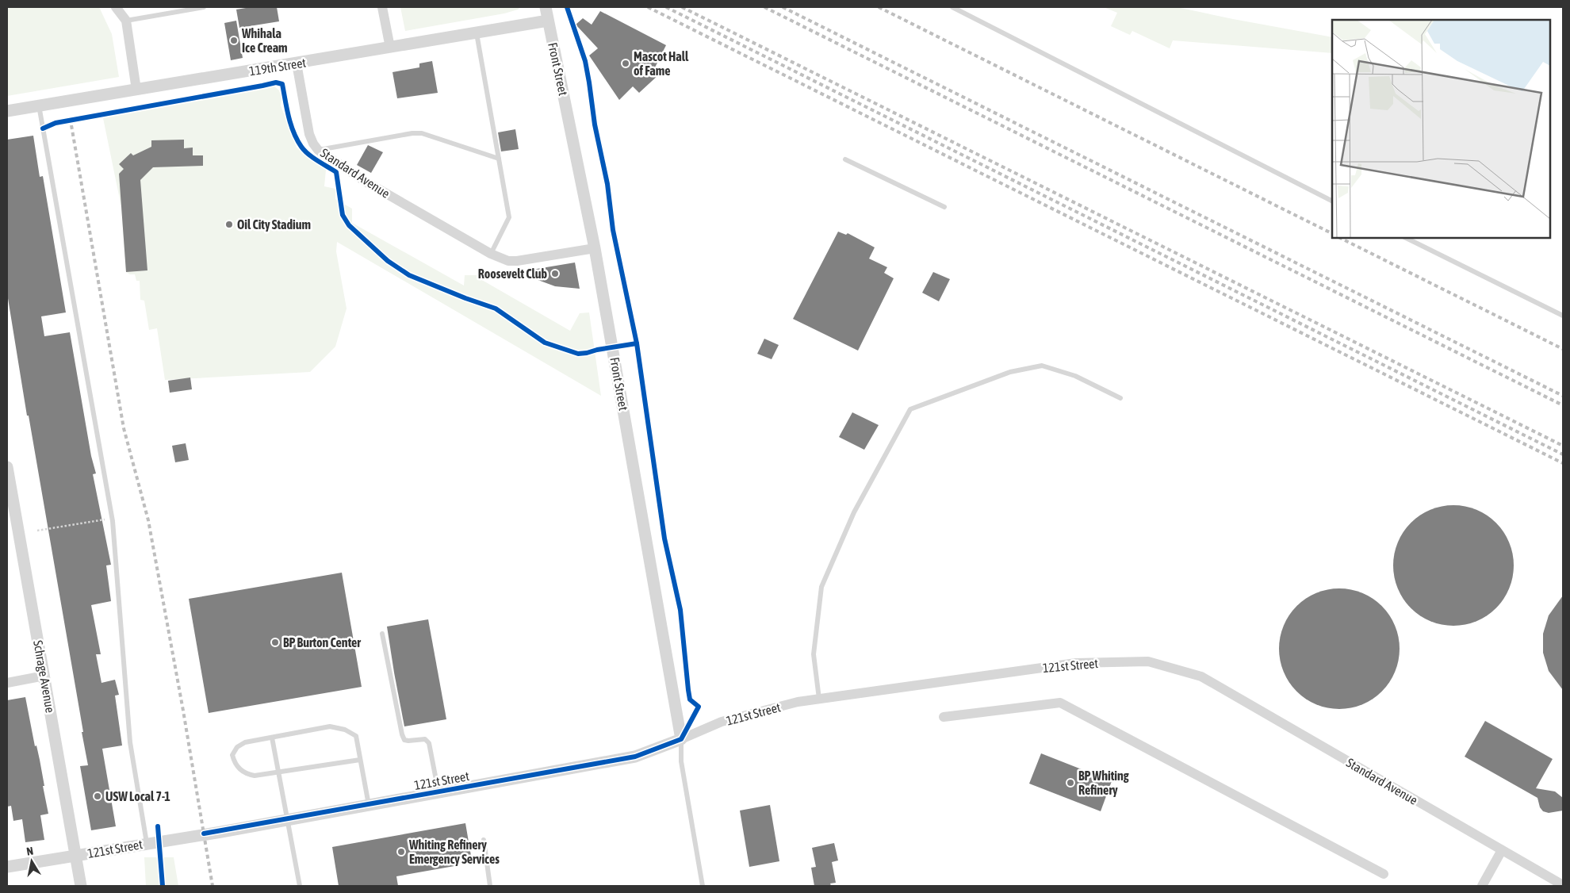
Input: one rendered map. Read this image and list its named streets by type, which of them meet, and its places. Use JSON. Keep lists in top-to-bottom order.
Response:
{
  "streets": {
    "street": [
      "119th Street",
      "Front Street",
      "Standard Avenue",
      "121st Street",
      "Schrage Avenue"
    ]
  },
  "crossings": [
    ["119th Street", "Front Street"],
    ["119th Street", "Standard Avenue"],
    ["Front Street", "Standard Avenue"],
    ["Front Street", "121st Street"],
    ["Standard Avenue", "121st Street"],
    ["121st Street", "Schrage Avenue"]
  ],
  "places": [
    "Whihala Ice Cream",
    "Mascot Hall of Fame",
    "Oil City Stadium",
    "Roosevelt Club",
    "BP Burton Center",
    "BP Whiting Refinery",
    "USW Local 7-1",
    "Whiting Refinery Emergency Services"
  ],
  "north": "top"
}
